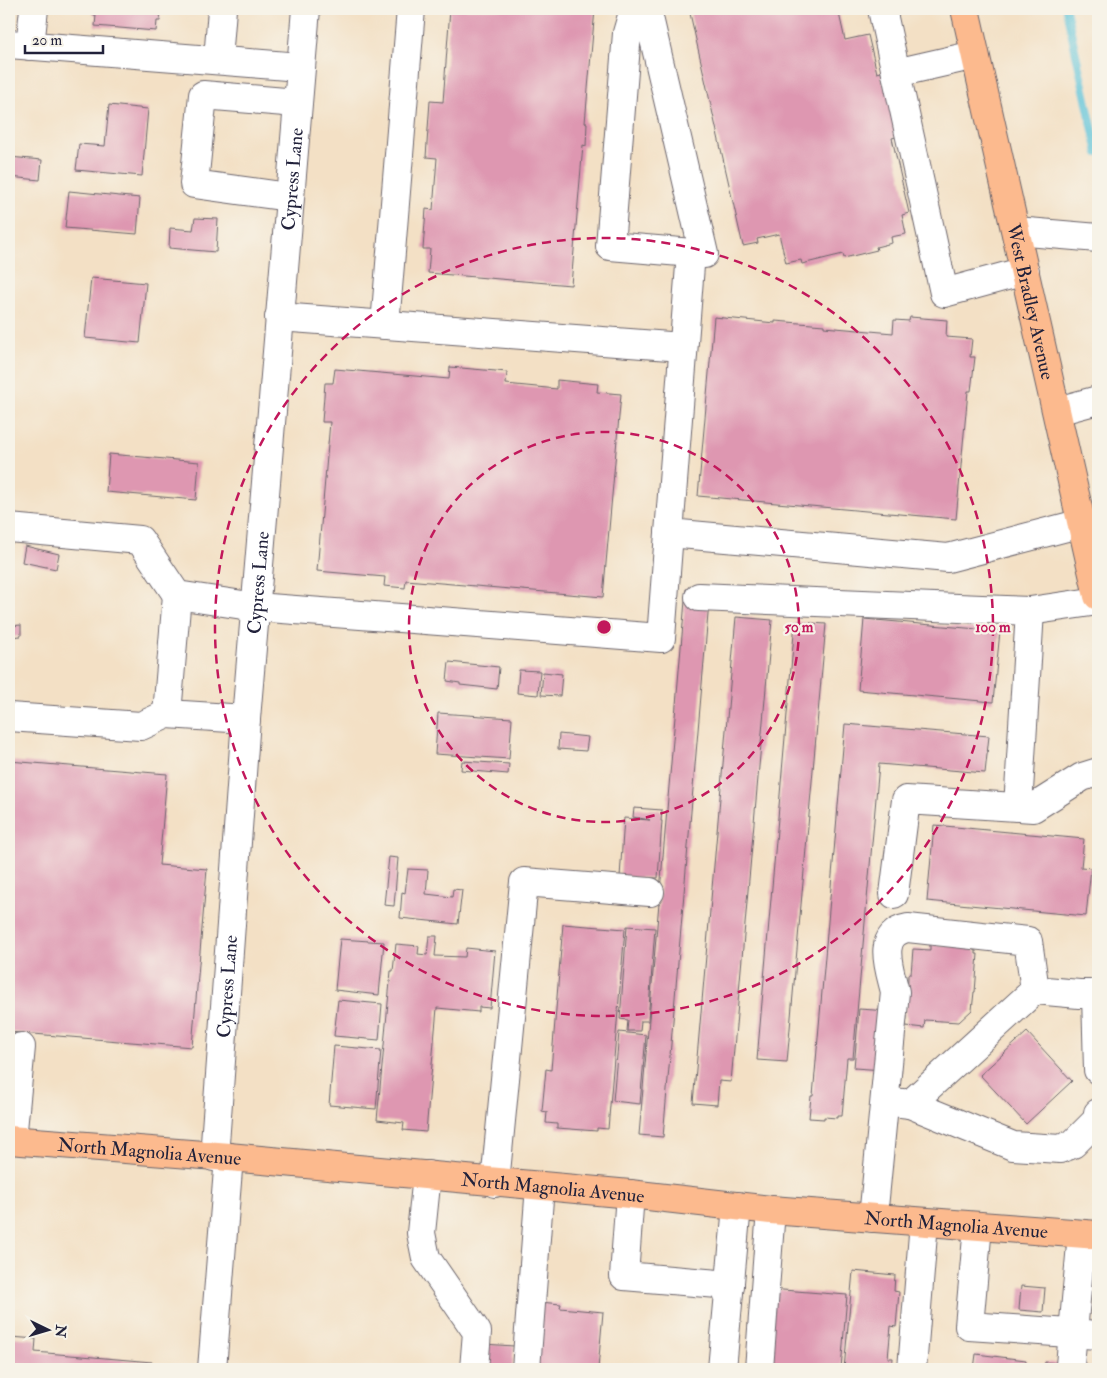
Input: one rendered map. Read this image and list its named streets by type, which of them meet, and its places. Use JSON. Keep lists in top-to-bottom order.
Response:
{
  "streets": {
    "main road": ["West Bradley Avenue", "North Magnolia Avenue"],
    "street": ["Cypress Lane"]
  },
  "crossings": [
    ["Cypress Lane", "North Magnolia Avenue"]
  ],
  "scale_bar": "20 m",
  "north": "right",
  "rings": ["50 m", "100 m"]
}
